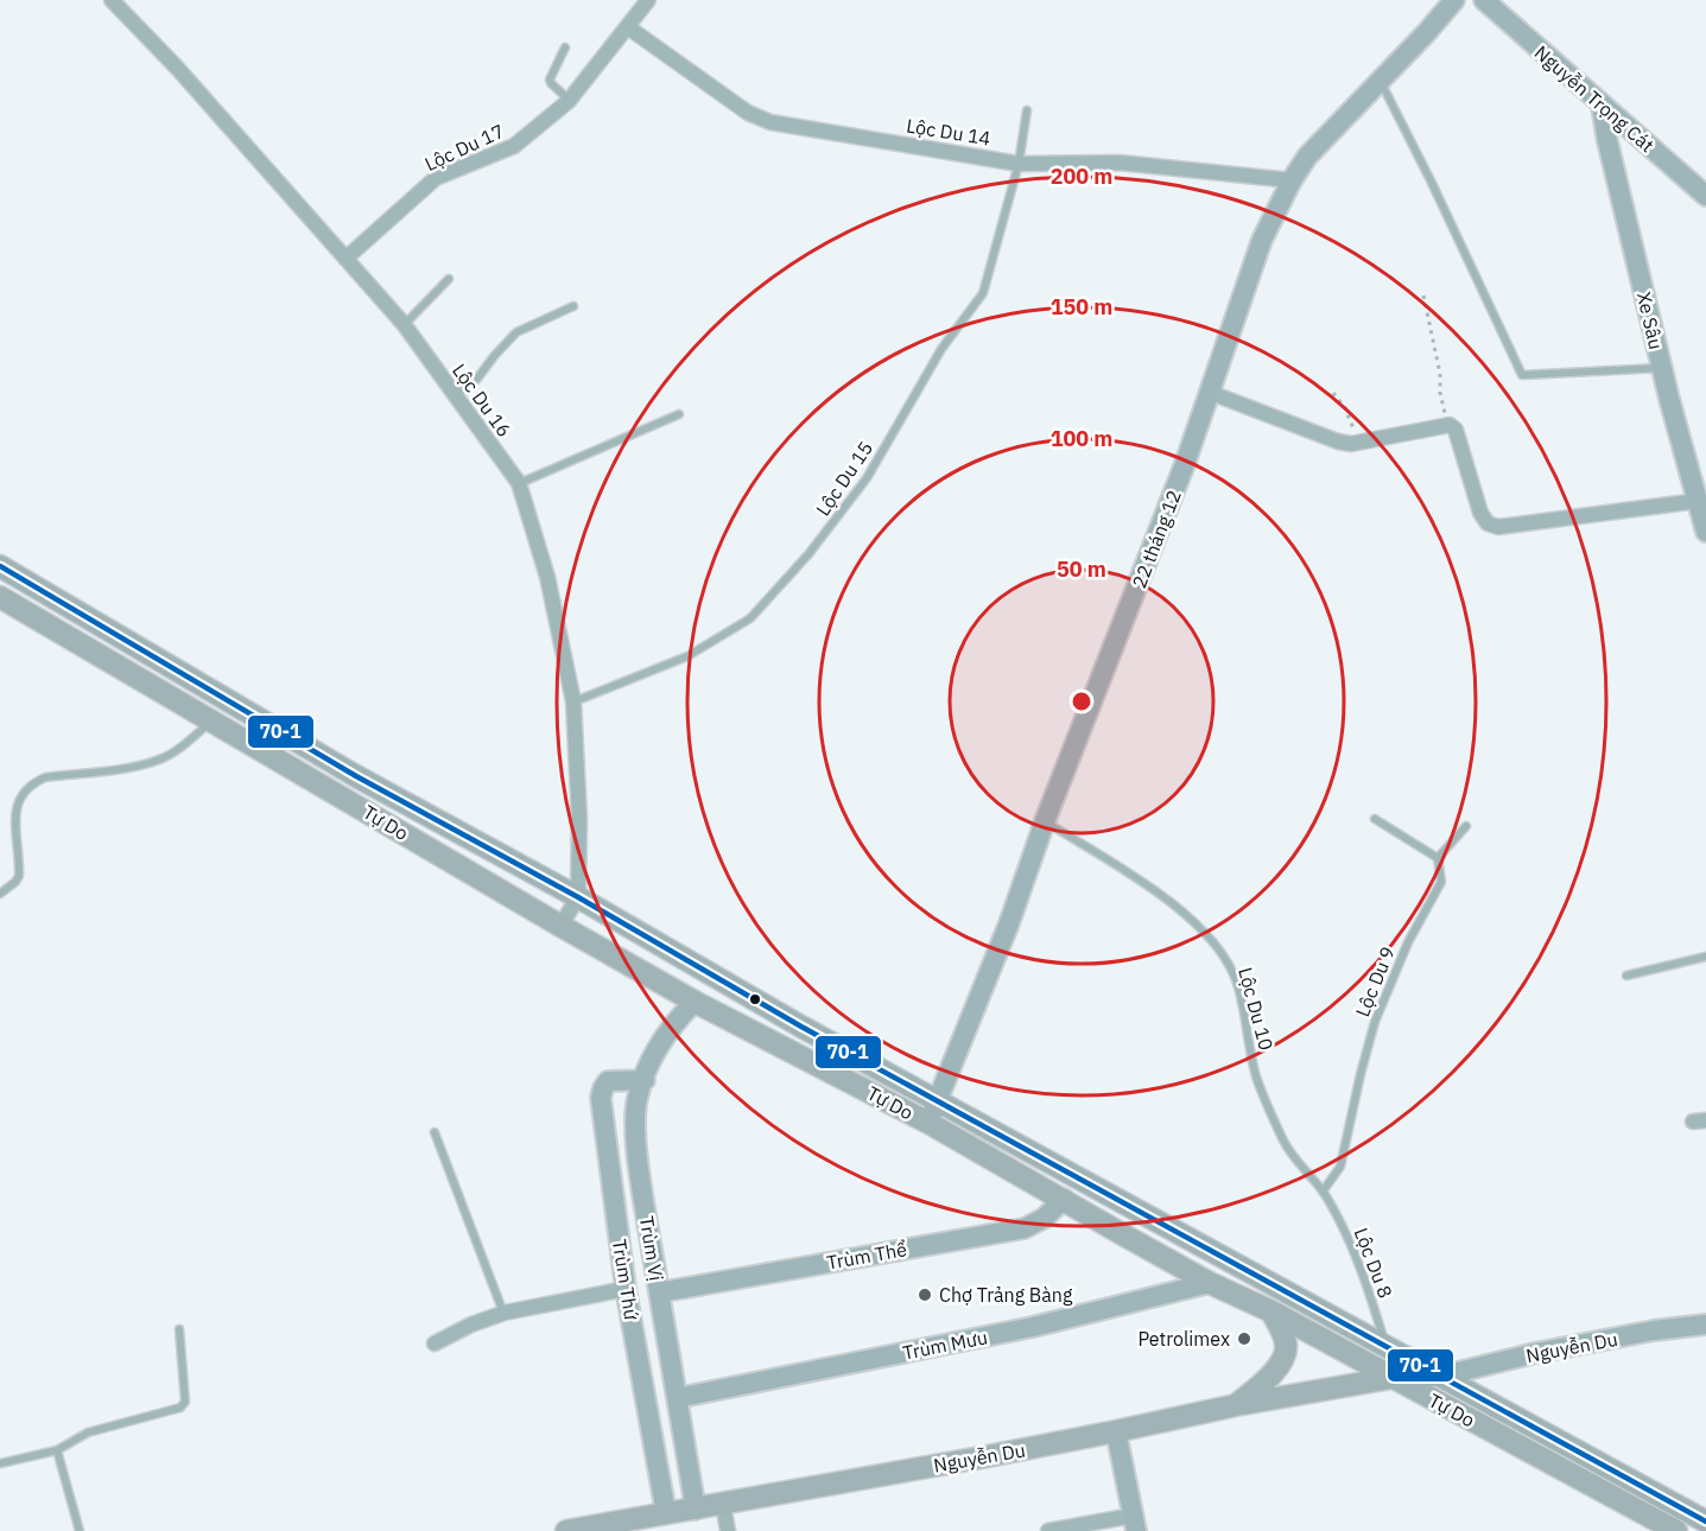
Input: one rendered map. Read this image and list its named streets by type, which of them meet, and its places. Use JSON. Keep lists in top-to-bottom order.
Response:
{
  "streets": {
    "main road": ["Tự Do", "Nguyễn Du"],
    "street": [
      "Nguyễn Trọng Cát",
      "Lộc Du 14",
      "Lộc Du 17",
      "Xe Sâu",
      "Lộc Du 16",
      "22 tháng 12",
      "Trùm Vị",
      "Trùm Thể",
      "Trùm Thứ",
      "Trùm Mưu"
    ],
    "lane": [
      "Lộc Du 15",
      "Lộc Du 9",
      "Lộc Du 10",
      "Lộc Du 8"
    ]
  },
  "crossings": [
    ["Nguyễn Trọng Cát", "Xe Sâu"],
    ["Lộc Du 14", "Lộc Du 17"],
    ["Lộc Du 14", "Lộc Du 15"],
    ["Lộc Du 14", "22 tháng 12"],
    ["Lộc Du 17", "Lộc Du 16"],
    ["Lộc Du 16", "Lộc Du 15"],
    ["Lộc Du 16", "Tự Do"],
    ["22 tháng 12", "Tự Do"],
    ["22 tháng 12", "Lộc Du 10"],
    ["Tự Do", "Trùm Vị"],
    ["Tự Do", "Trùm Thể"],
    ["Tự Do", "Lộc Du 8"],
    ["Tự Do", "Trùm Mưu"],
    ["Tự Do", "Nguyễn Du"],
    ["Lộc Du 9", "Lộc Du 10"],
    ["Lộc Du 9", "Lộc Du 8"],
    ["Lộc Du 10", "Lộc Du 8"],
    ["Trùm Vị", "Trùm Thể"],
    ["Trùm Vị", "Trùm Thứ"],
    ["Trùm Vị", "Trùm Mưu"],
    ["Trùm Vị", "Nguyễn Du"],
    ["Trùm Thứ", "Nguyễn Du"]
  ],
  "places": ["Chợ Trảng Bàng", "Petrolimex"],
  "lines": ["transit line 70-1"],
  "rings": [
    "200 m",
    "150 m",
    "100 m",
    "50 m"
  ]
}
